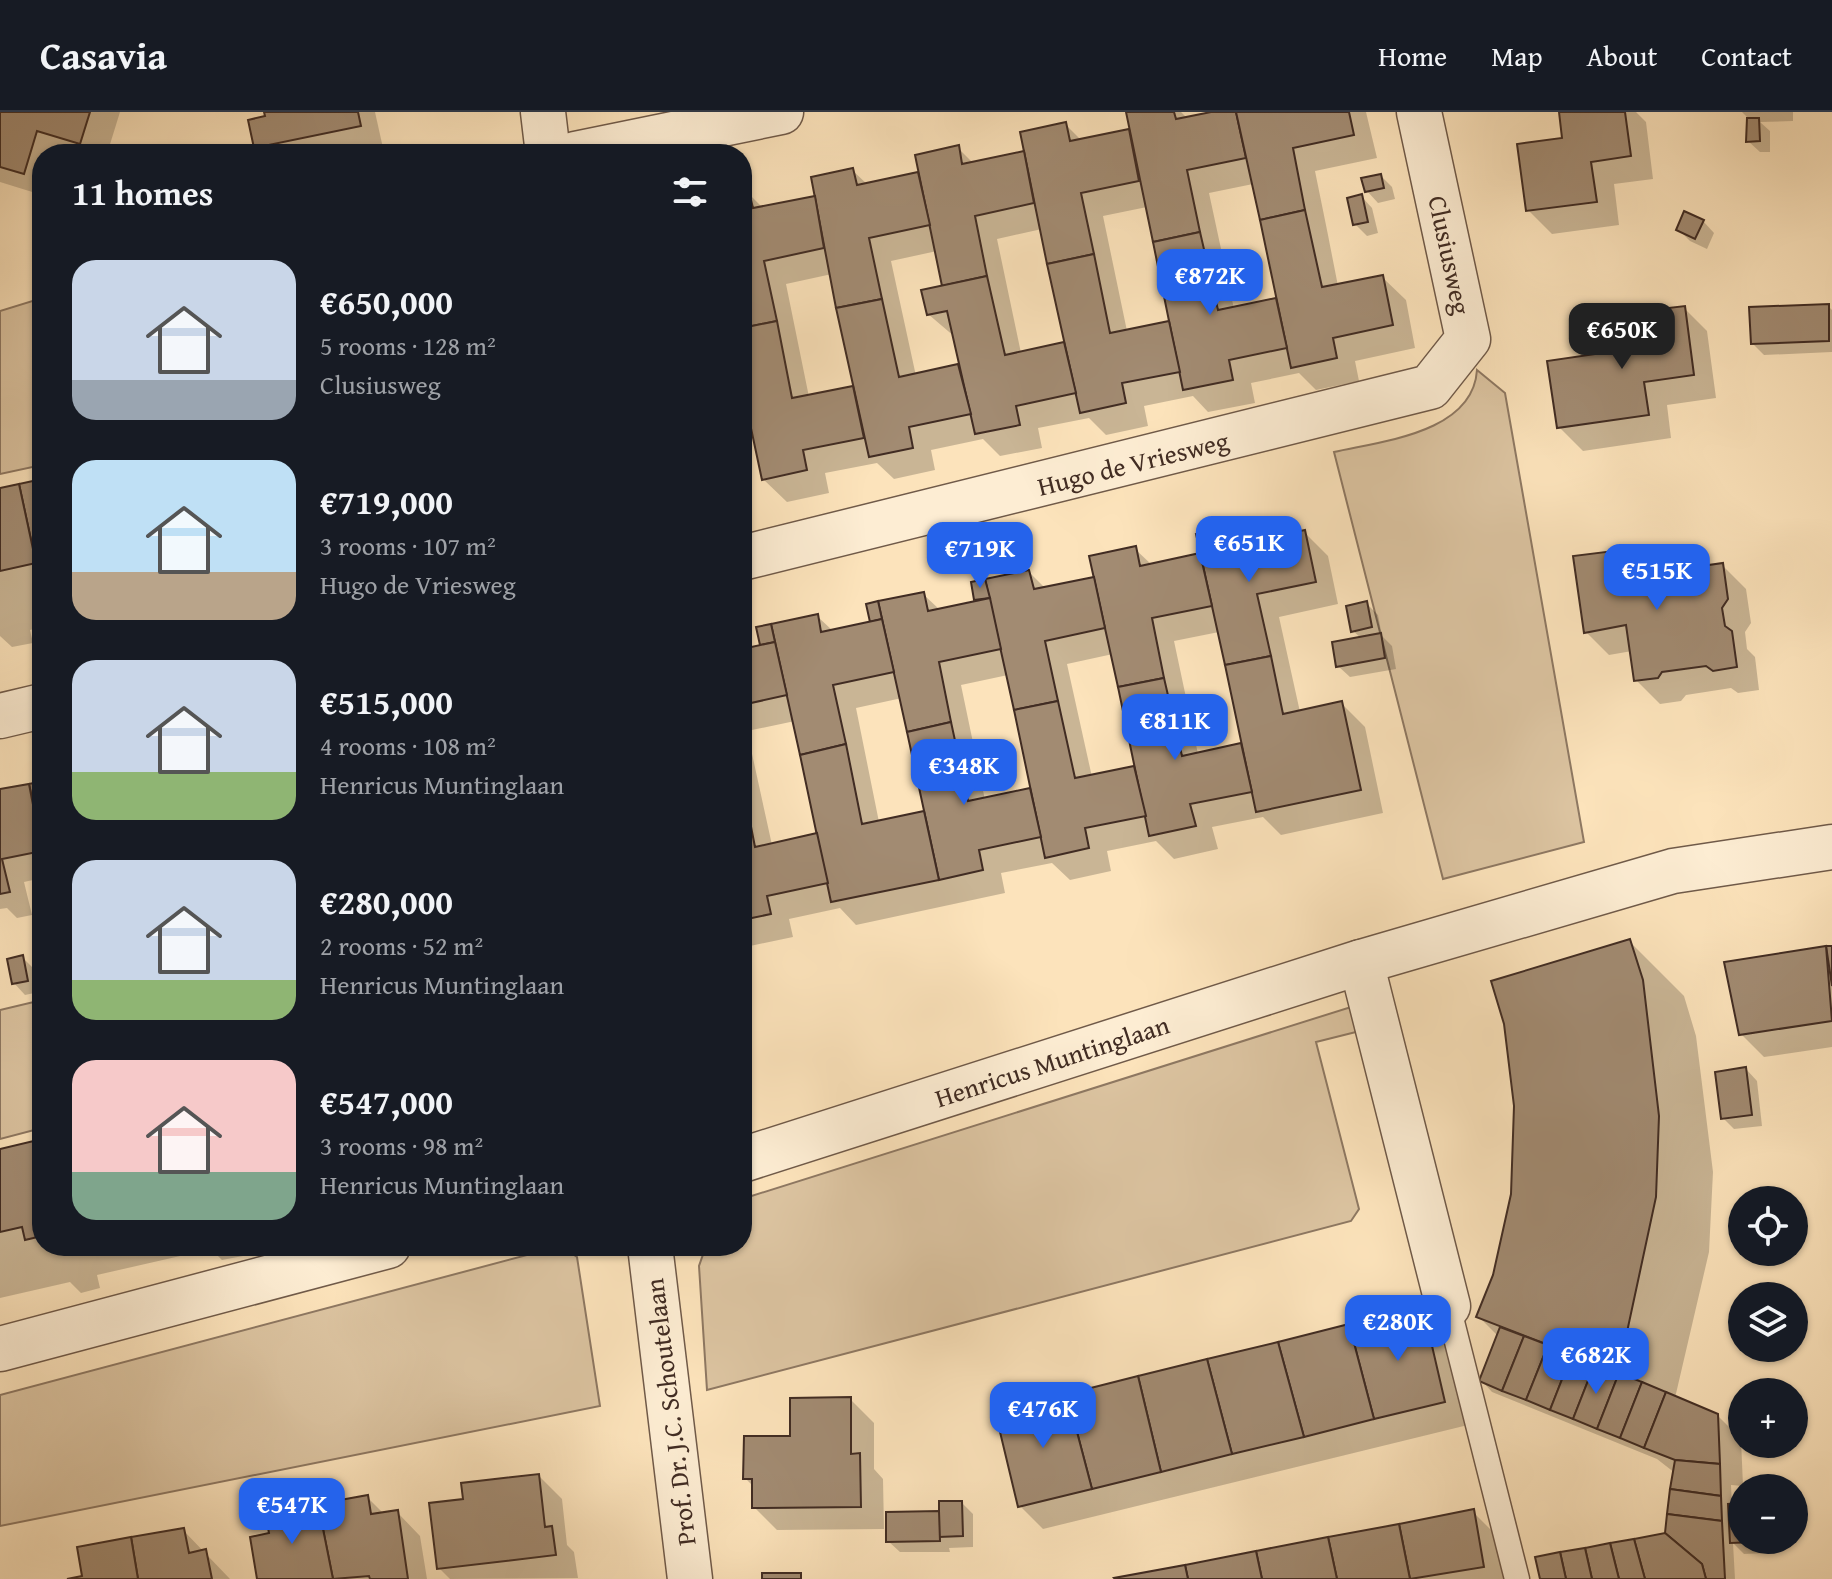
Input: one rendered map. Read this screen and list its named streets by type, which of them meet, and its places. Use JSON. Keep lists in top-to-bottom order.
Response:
{
  "streets": {
    "street": [
      "Clusiusweg",
      "Hugo de Vriesweg",
      "Henricus Muntinglaan",
      "Prof. Dr. J.C. Schoutelaan"
    ]
  },
  "crossings": [
    ["Clusiusweg", "Hugo de Vriesweg"]
  ],
  "page": {
    "header": "Casavia",
    "nav": [
      "Home",
      "Map",
      "About",
      "Contact"
    ],
    "heading": "11 homes",
    "list": [
      {
        "name": "€650,000",
        "note": "5 rooms · 128 m² · Clusiusweg"
      },
      {
        "name": "€719,000",
        "note": "3 rooms · 107 m² · Hugo de Vriesweg"
      },
      {
        "name": "€515,000",
        "note": "4 rooms · 108 m² · Henricus Muntinglaan"
      },
      {
        "name": "€280,000",
        "note": "2 rooms · 52 m² · Henricus Muntinglaan"
      },
      {
        "name": "€547,000",
        "note": "3 rooms · 98 m² · Henricus Muntinglaan"
      }
    ],
    "price": [
      "€872K",
      "€650K",
      "€651K",
      "€719K",
      "€515K",
      "€811K",
      "€348K",
      "€280K",
      "€682K",
      "€476K",
      "€547K"
    ],
    "map_buttons": ["+", "−"]
  }
}
